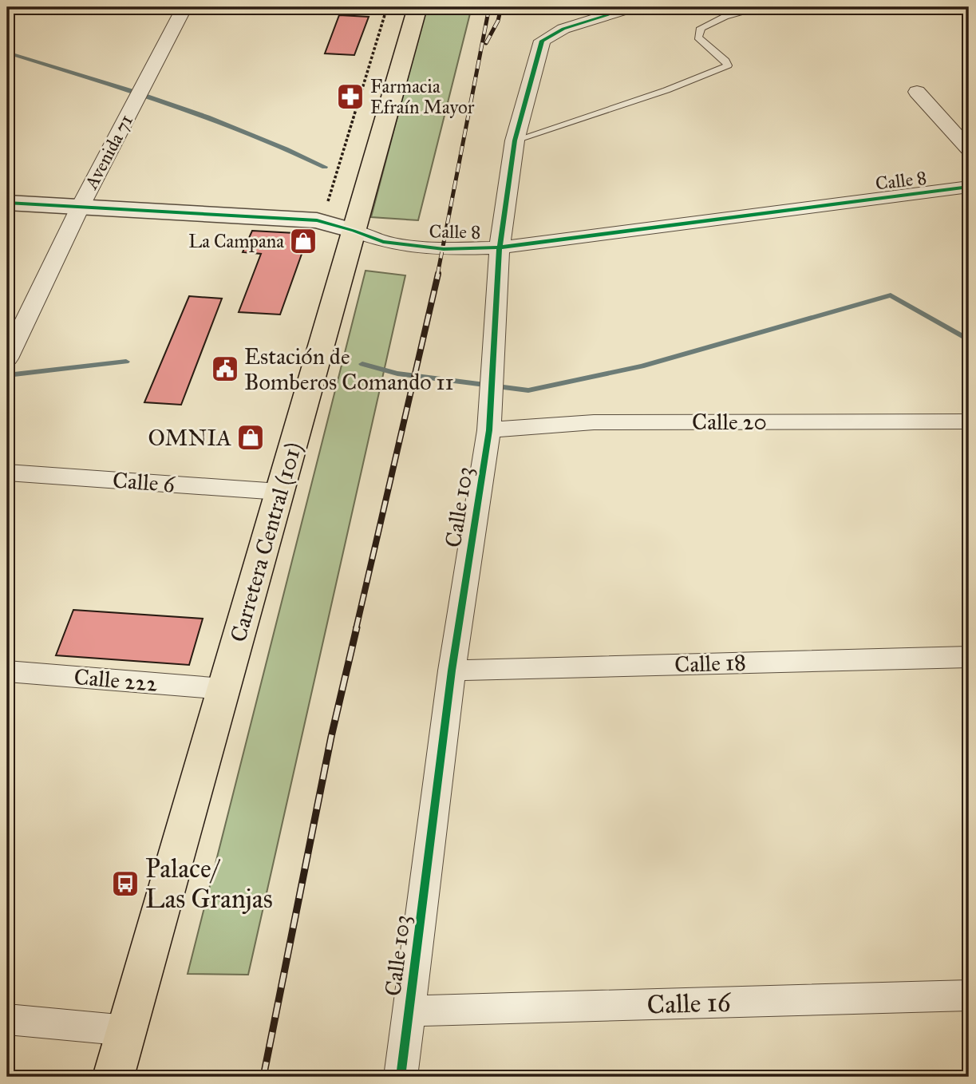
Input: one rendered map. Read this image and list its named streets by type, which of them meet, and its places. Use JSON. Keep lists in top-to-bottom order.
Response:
{
  "streets": {
    "main road": ["Carretera Central (101)"],
    "street": [
      "Avenida 71",
      "Calle 8",
      "Calle 20",
      "Calle 6",
      "Calle 103",
      "Calle 18",
      "Calle 222",
      "Calle 16"
    ]
  },
  "crossings": [
    ["Avenida 71", "Calle 8"],
    ["Calle 8", "Calle 103"],
    ["Calle 8", "Carretera Central (101)"],
    ["Calle 20", "Calle 103"],
    ["Calle 6", "Carretera Central (101)"],
    ["Calle 103", "Calle 18"],
    ["Calle 103", "Calle 16"],
    ["Carretera Central (101)", "Calle 222"]
  ],
  "places": {
    "pharmacy": ["Farmacia Efraín Mayor"],
    "shop": ["La Campana", "OMNIA"],
    "public building": ["Estación de Bomberos Comando 11"],
    "bus stop": ["Palace/ Las Granjas"]
  }
}
